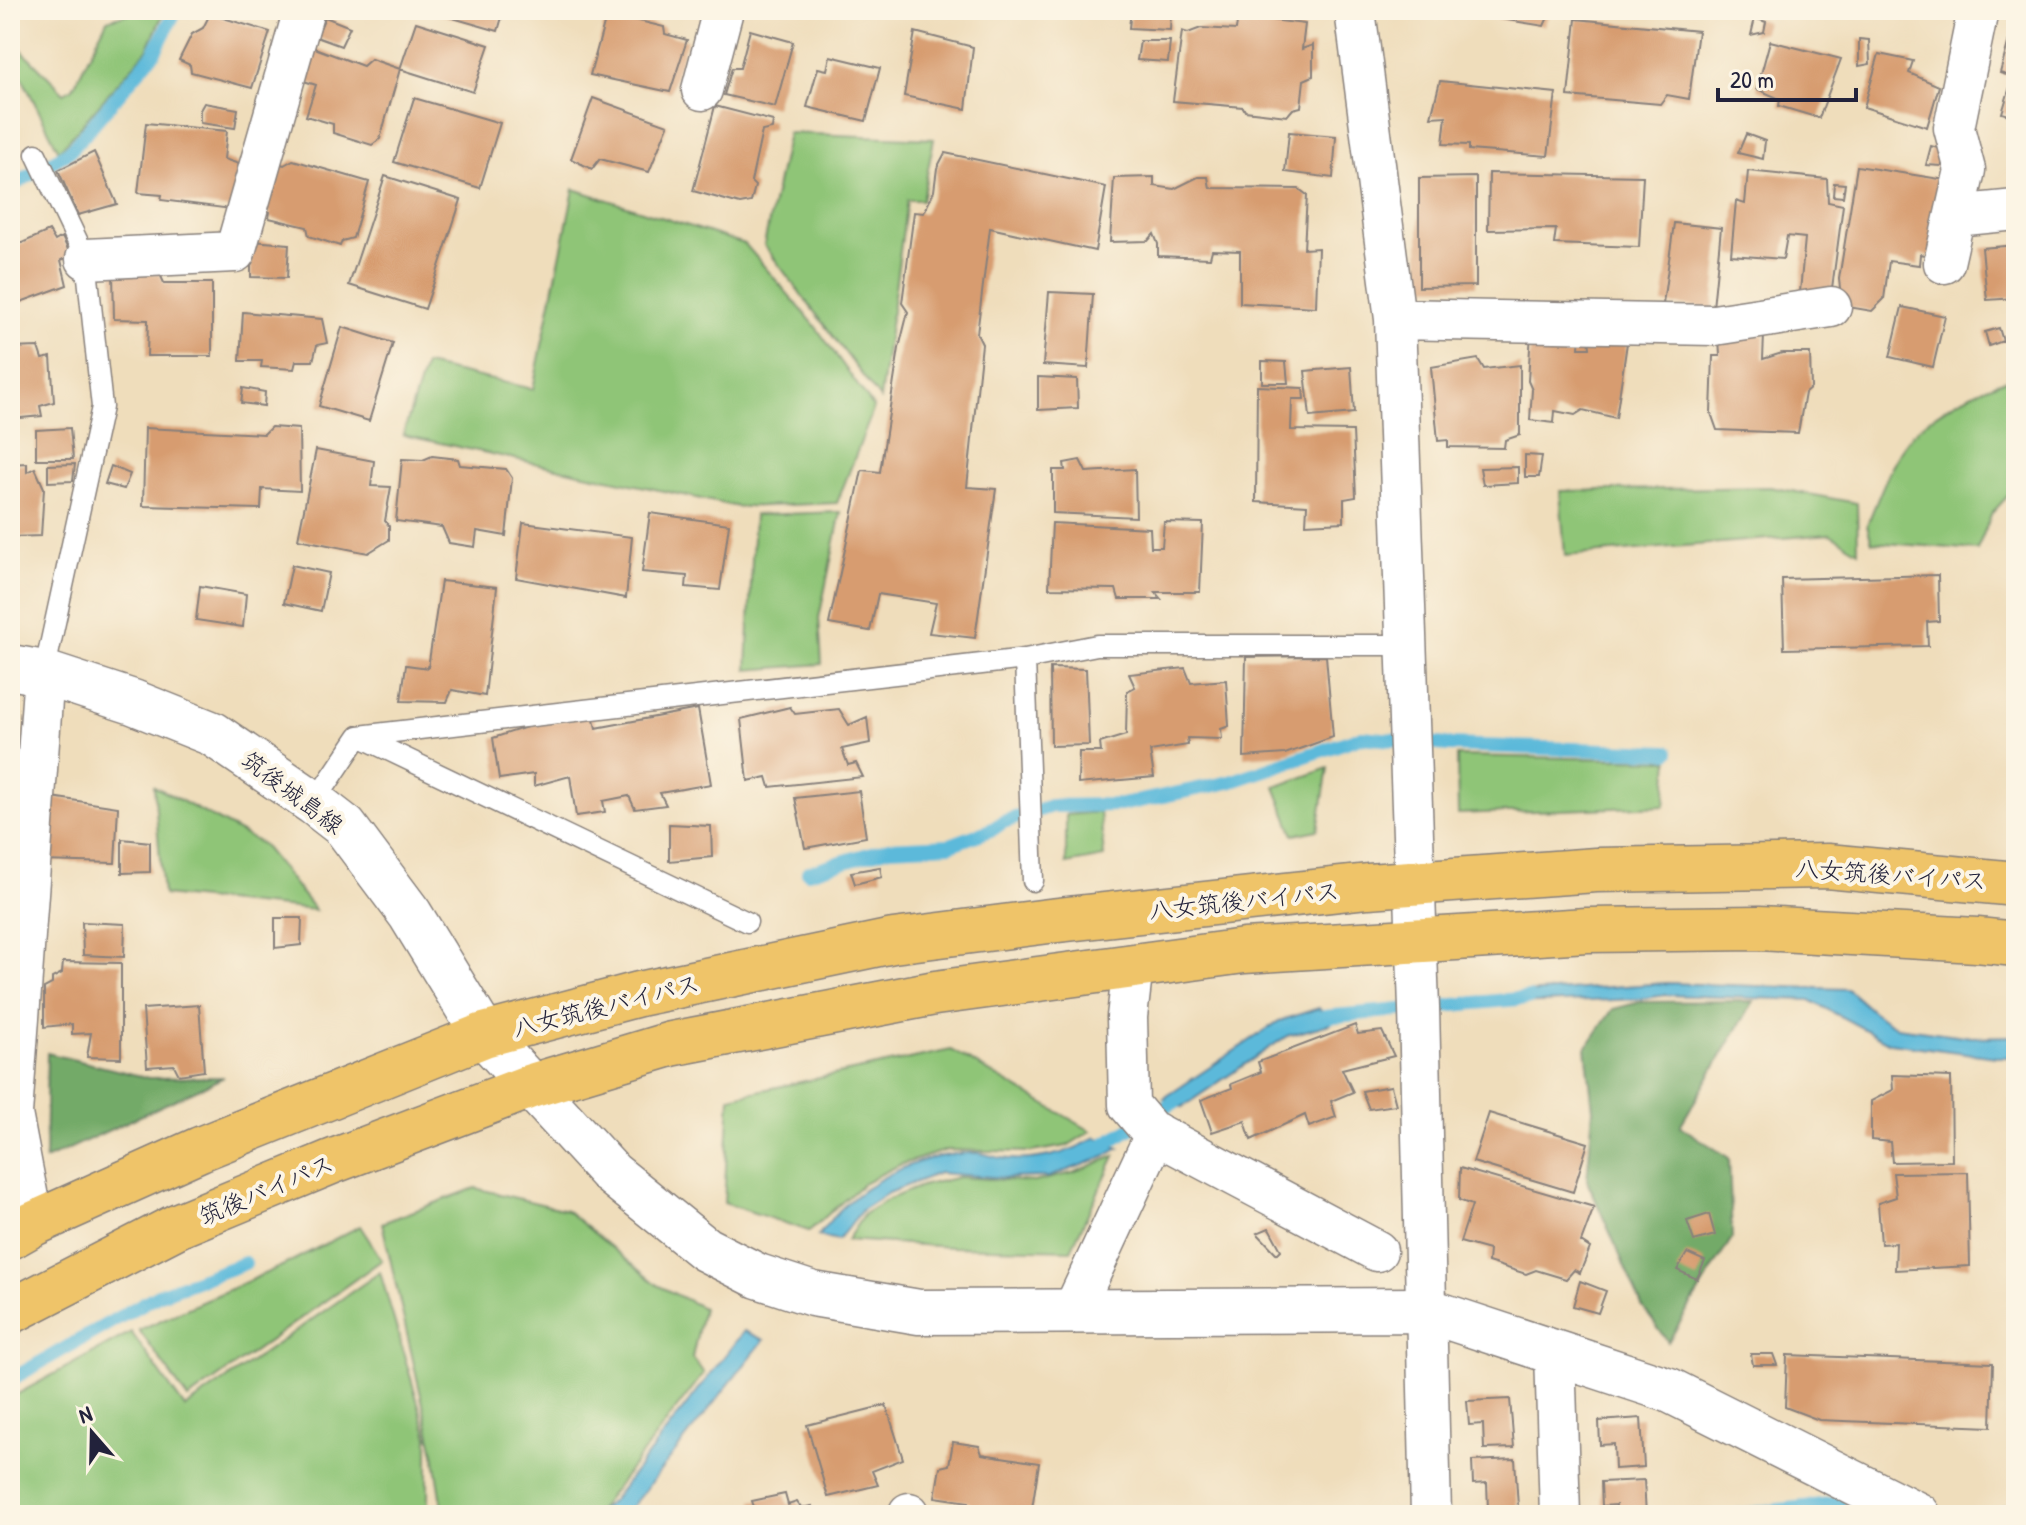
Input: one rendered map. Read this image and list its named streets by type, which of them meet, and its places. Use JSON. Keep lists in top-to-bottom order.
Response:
{
  "streets": {
    "highway": ["八女筑後バイパス", "筑後バイパス"],
    "street": ["筑後城島線"]
  },
  "crossings": [
    ["筑後城島線", "八女筑後バイパス"],
    ["筑後城島線", "筑後バイパス"]
  ],
  "scale_bar": "20 m",
  "north": "top"
}
